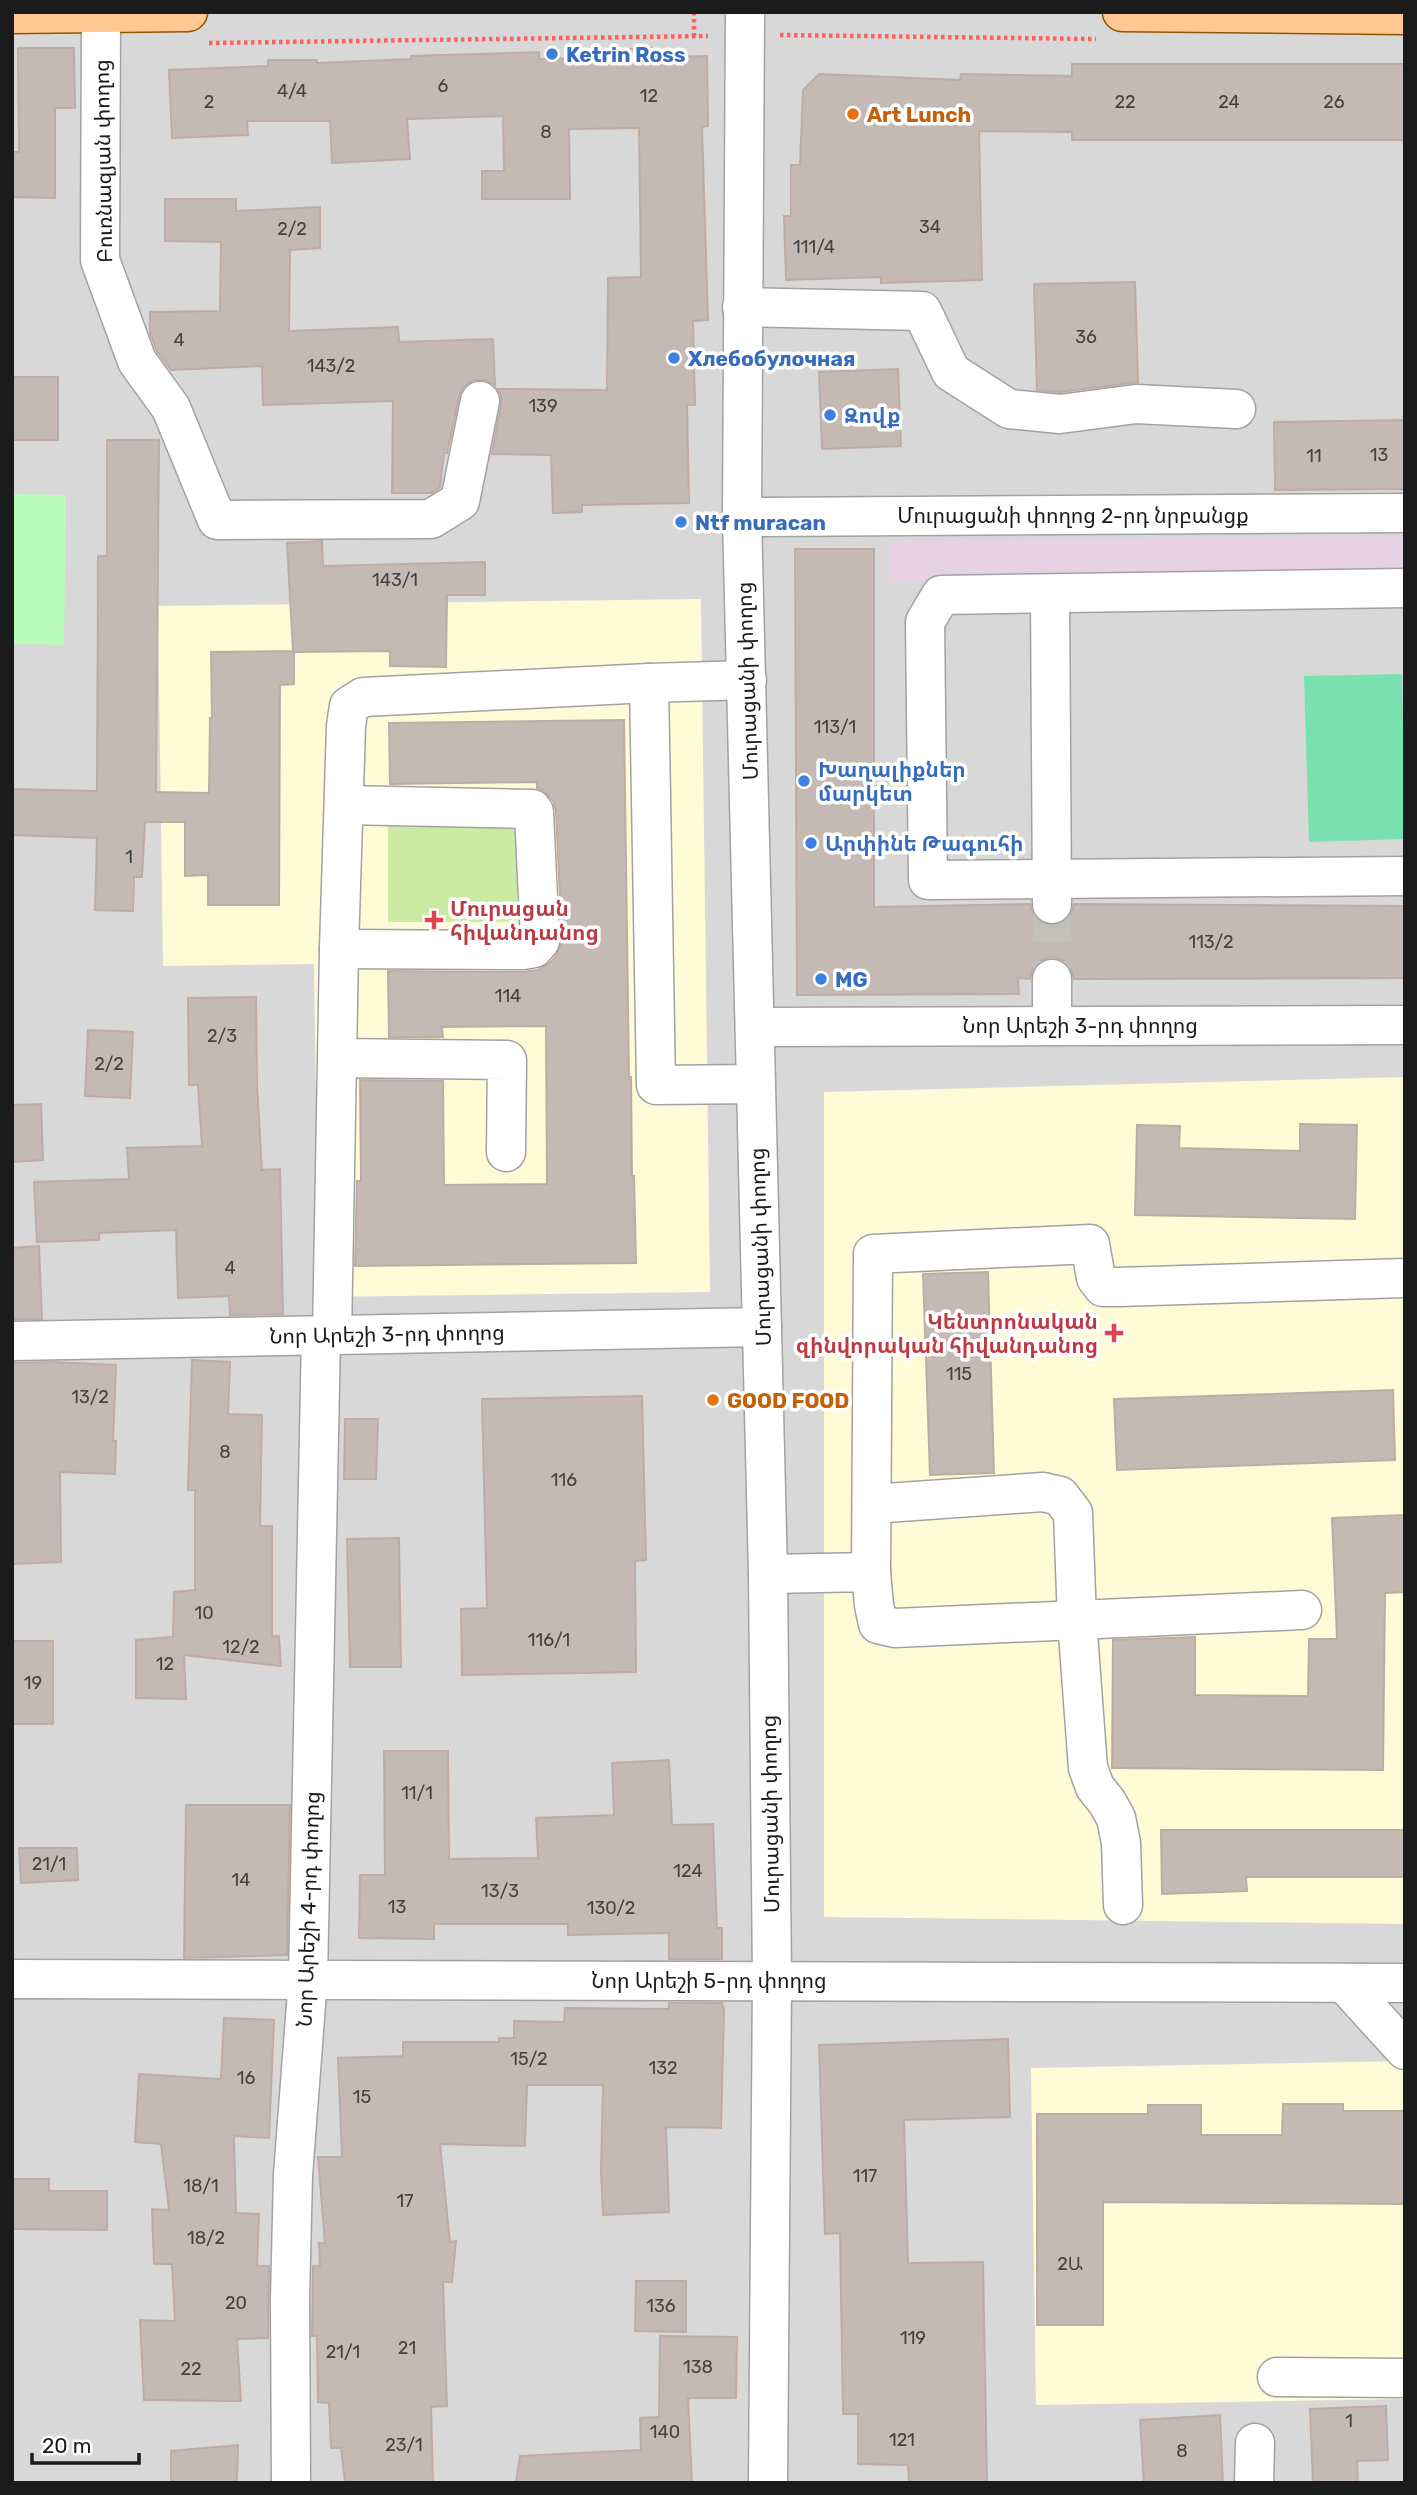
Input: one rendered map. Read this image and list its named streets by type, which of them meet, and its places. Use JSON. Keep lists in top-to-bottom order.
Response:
{
  "streets": {
    "street": [
      "Բուռնազյան փողոց",
      "Մուրացանի փողոց 2-րդ նրբանցք",
      "Մուրացանի փողոց",
      "Նոր Արեշի 3-րդ փողոց",
      "Նոր Արեշի 4-րդ փողոց",
      "Նոր Արեշի 5-րդ փողոց"
    ]
  },
  "crossings": [
    ["Մուրացանի փողոց 2-րդ նրբանցք", "Մուրացանի փողոց"],
    ["Մուրացանի փողոց", "Նոր Արեշի 3-րդ փողոց"],
    ["Մուրացանի փողոց", "Նոր Արեշի 5-րդ փողոց"],
    ["Նոր Արեշի 3-րդ փողոց", "Նոր Արեշի 4-րդ փողոց"],
    ["Նոր Արեշի 4-րդ փողոց", "Նոր Արեշի 5-րդ փողոց"]
  ],
  "places": {
    "other": [
      "Ketrin Ross",
      "Art Lunch",
      "Хлебобулочная",
      "Զովք",
      "Ntf muracan",
      "Խաղալիքներ մարկետ",
      "Արփինե Թագուհի",
      "MG",
      "GOOD FOOD"
    ],
    "health": ["Մուրացան հիվանդանոց", "Կենտրոնական զինվորական հիվանդանոց"]
  },
  "house_numbers": [
    "6",
    "4/4",
    "12",
    "2",
    "22",
    "24",
    "26",
    "8",
    "34",
    "2/2",
    "111/4",
    "36",
    "4",
    "143/2",
    "139",
    "13",
    "11",
    "143/1",
    "113/1",
    "1",
    "113/2",
    "114",
    "2/3",
    "2/2",
    "4",
    "115",
    "13/2",
    "8",
    "116",
    "10",
    "116/1",
    "12/2",
    "12",
    "19",
    "11/1",
    "21/1",
    "124",
    "14",
    "13/3",
    "13",
    "130/2",
    "15/2",
    "132",
    "16",
    "15",
    "117",
    "18/1",
    "17",
    "18/2",
    "2Ա",
    "20",
    "136",
    "119",
    "21",
    "21/1",
    "138",
    "22",
    "1",
    "140",
    "121",
    "23/1",
    "8"
  ],
  "scale_bar": "20 m"
}
